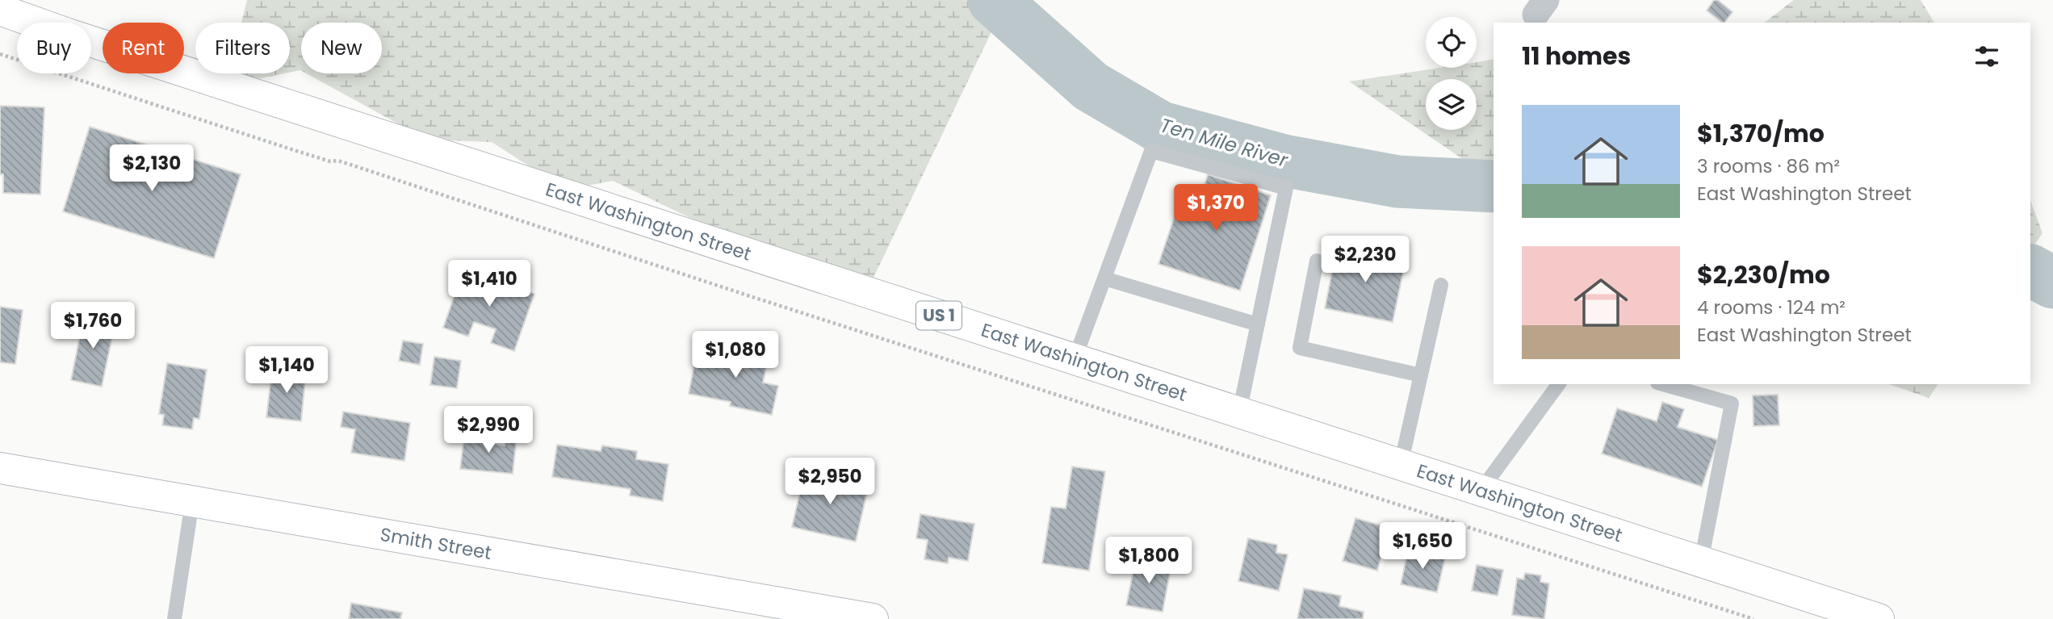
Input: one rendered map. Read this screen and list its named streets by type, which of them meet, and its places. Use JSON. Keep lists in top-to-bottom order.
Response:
{
  "streets": {
    "main road": ["East Washington Street", "US 1", "Smith Street"]
  },
  "water": ["Ten Mile River"],
  "page": {
    "chip": [
      "Buy",
      "Rent",
      "Filters",
      "New"
    ],
    "heading": "11 homes",
    "list": [
      {
        "name": "$1,370/mo",
        "note": "3 rooms · 86 m² · East Washington Street"
      },
      {
        "name": "$2,230/mo",
        "note": "4 rooms · 124 m² · East Washington Street"
      }
    ],
    "price": [
      "$2,130",
      "$1,370",
      "$2,230",
      "$1,410",
      "$1,760",
      "$1,080",
      "$1,140",
      "$2,990",
      "$2,950",
      "$1,650",
      "$1,800"
    ]
  }
}
